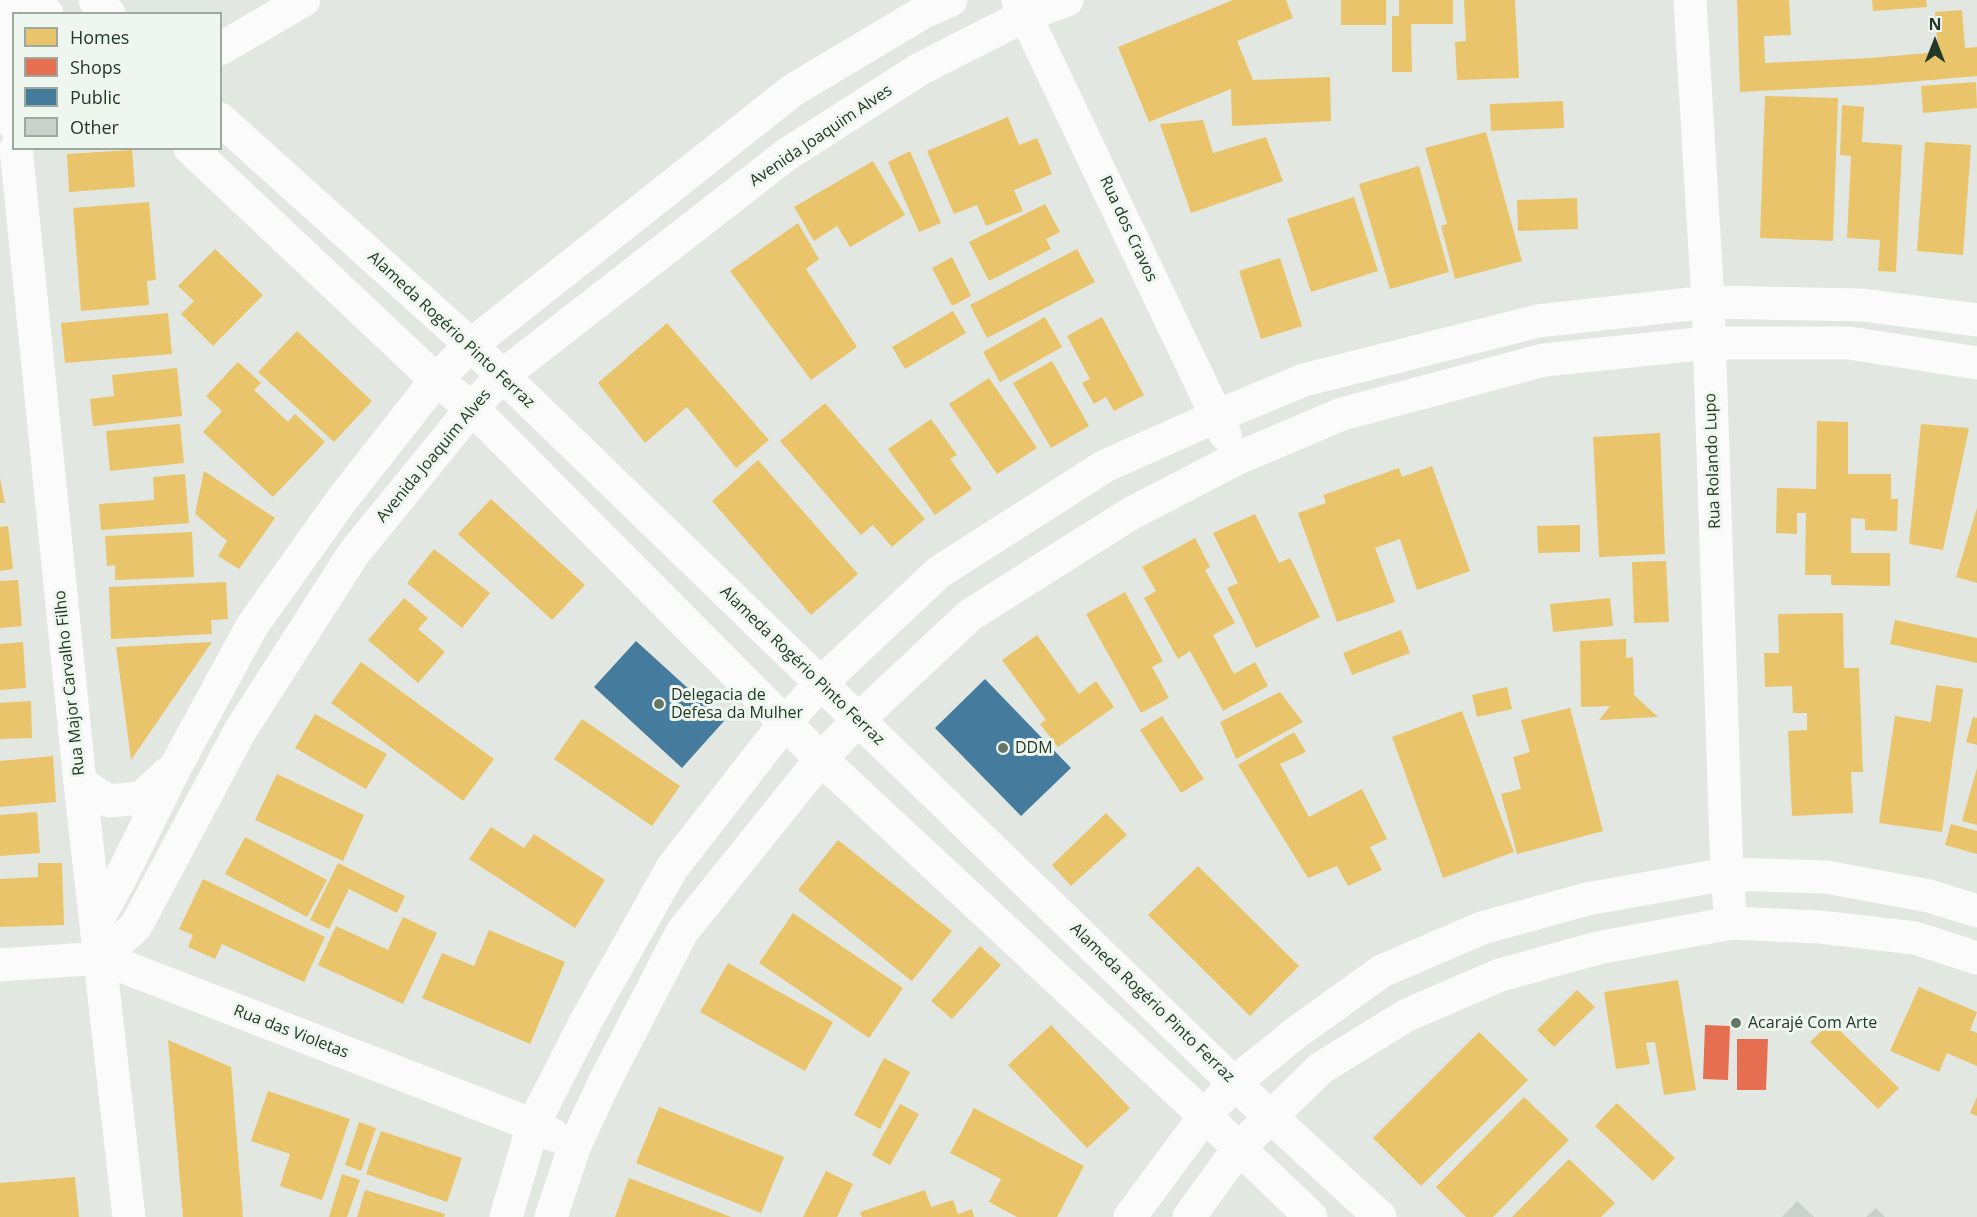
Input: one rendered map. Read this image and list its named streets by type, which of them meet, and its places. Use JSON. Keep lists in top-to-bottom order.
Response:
{
  "streets": {
    "street": [
      "Avenida Joaquim Alves",
      "Rua dos Cravos",
      "Alameda Rogério Pinto Ferraz",
      "Rua Rolando Lupo",
      "Rua Major Carvalho Filho",
      "Rua das Violetas"
    ]
  },
  "crossings": [
    ["Avenida Joaquim Alves", "Rua dos Cravos"],
    ["Avenida Joaquim Alves", "Alameda Rogério Pinto Ferraz"],
    ["Avenida Joaquim Alves", "Rua Major Carvalho Filho"],
    ["Avenida Joaquim Alves", "Rua das Violetas"],
    ["Rua Major Carvalho Filho", "Rua das Violetas"]
  ],
  "places": ["Delegacia de Defesa da Mulher", "DDM", "Acarajé Com Arte"],
  "legend": [
    "Homes",
    "Shops",
    "Public",
    "Other"
  ],
  "north": "top"
}
